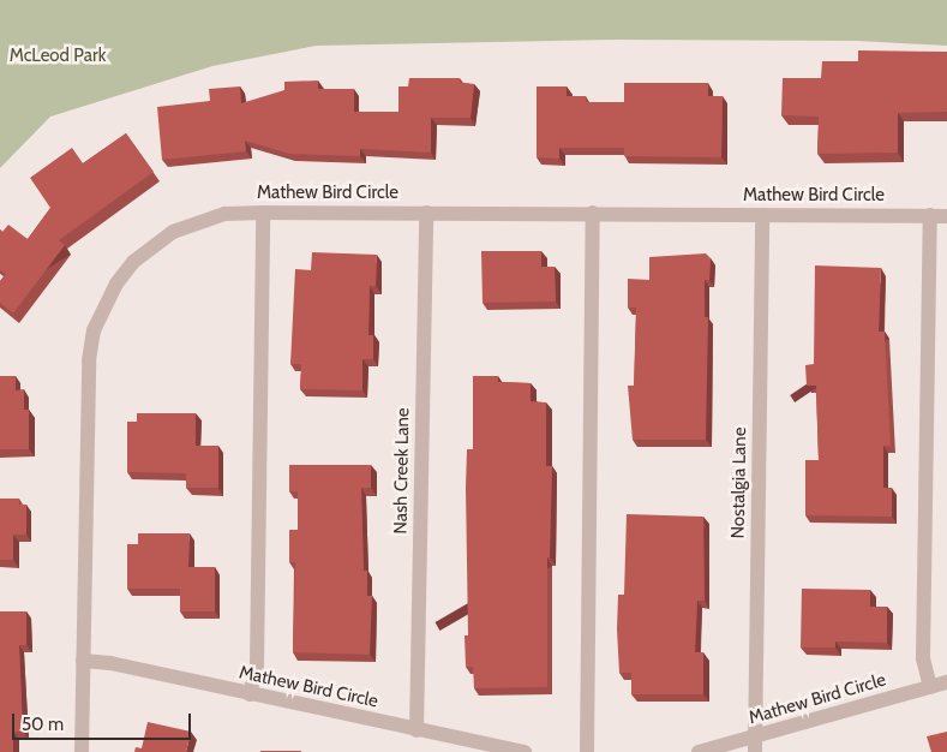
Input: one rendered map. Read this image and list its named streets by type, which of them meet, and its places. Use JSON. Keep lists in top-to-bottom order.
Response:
{
  "streets": {
    "street": ["Mathew Bird Circle", "Nash Creek Lane", "Nostalgia Lane"]
  },
  "crossings": [
    ["Mathew Bird Circle", "Nash Creek Lane"],
    ["Mathew Bird Circle", "Nostalgia Lane"]
  ],
  "parks": ["McLeod Park"],
  "scale_bar": "50 m"
}
